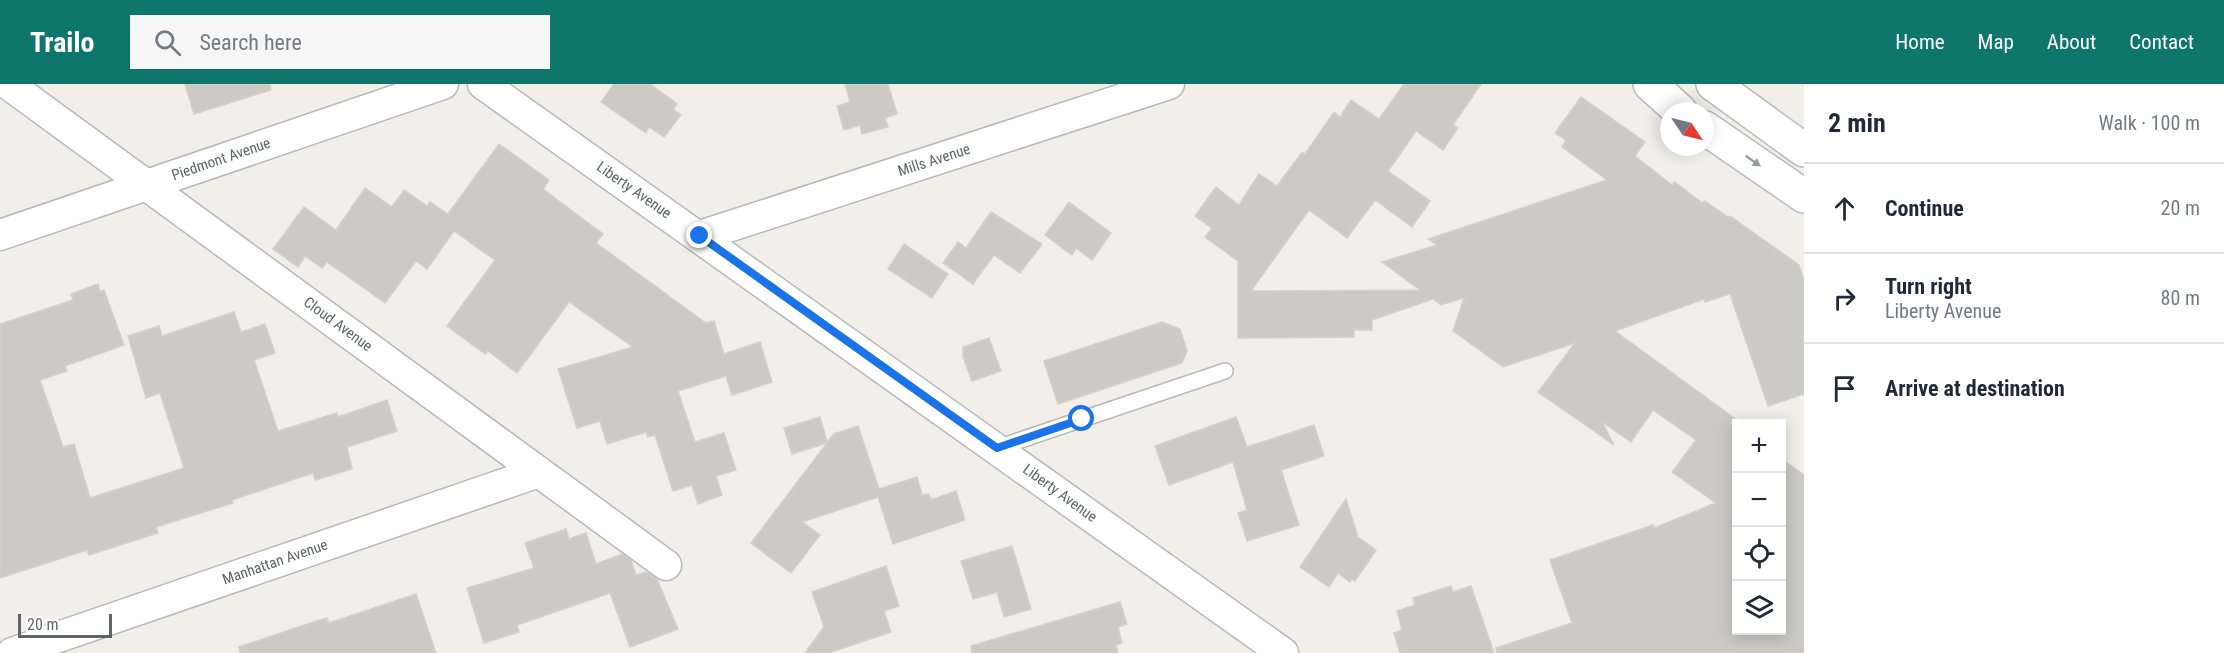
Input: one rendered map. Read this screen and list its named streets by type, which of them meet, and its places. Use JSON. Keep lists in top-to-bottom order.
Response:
{
  "streets": {
    "street": [
      "Piedmont Avenue",
      "Mills Avenue",
      "Liberty Avenue",
      "Cloud Avenue",
      "Manhattan Avenue"
    ]
  },
  "crossings": [
    ["Piedmont Avenue", "Cloud Avenue"],
    ["Mills Avenue", "Liberty Avenue"],
    ["Cloud Avenue", "Manhattan Avenue"]
  ],
  "scale_bar": "20 m",
  "north": "bottom right",
  "page": {
    "header": "Trailo",
    "search": "Search here",
    "nav": [
      "Home",
      "Map",
      "About",
      "Contact"
    ],
    "heading": ["2 min", "Walk · 100 m"],
    "list": [
      ["Continue", "20 m"],
      ["Turn right", "Liberty Avenue", "80 m"],
      "Arrive at destination"
    ],
    "map_buttons": ["+", "−"],
    "scale": "20 m"
  }
}
